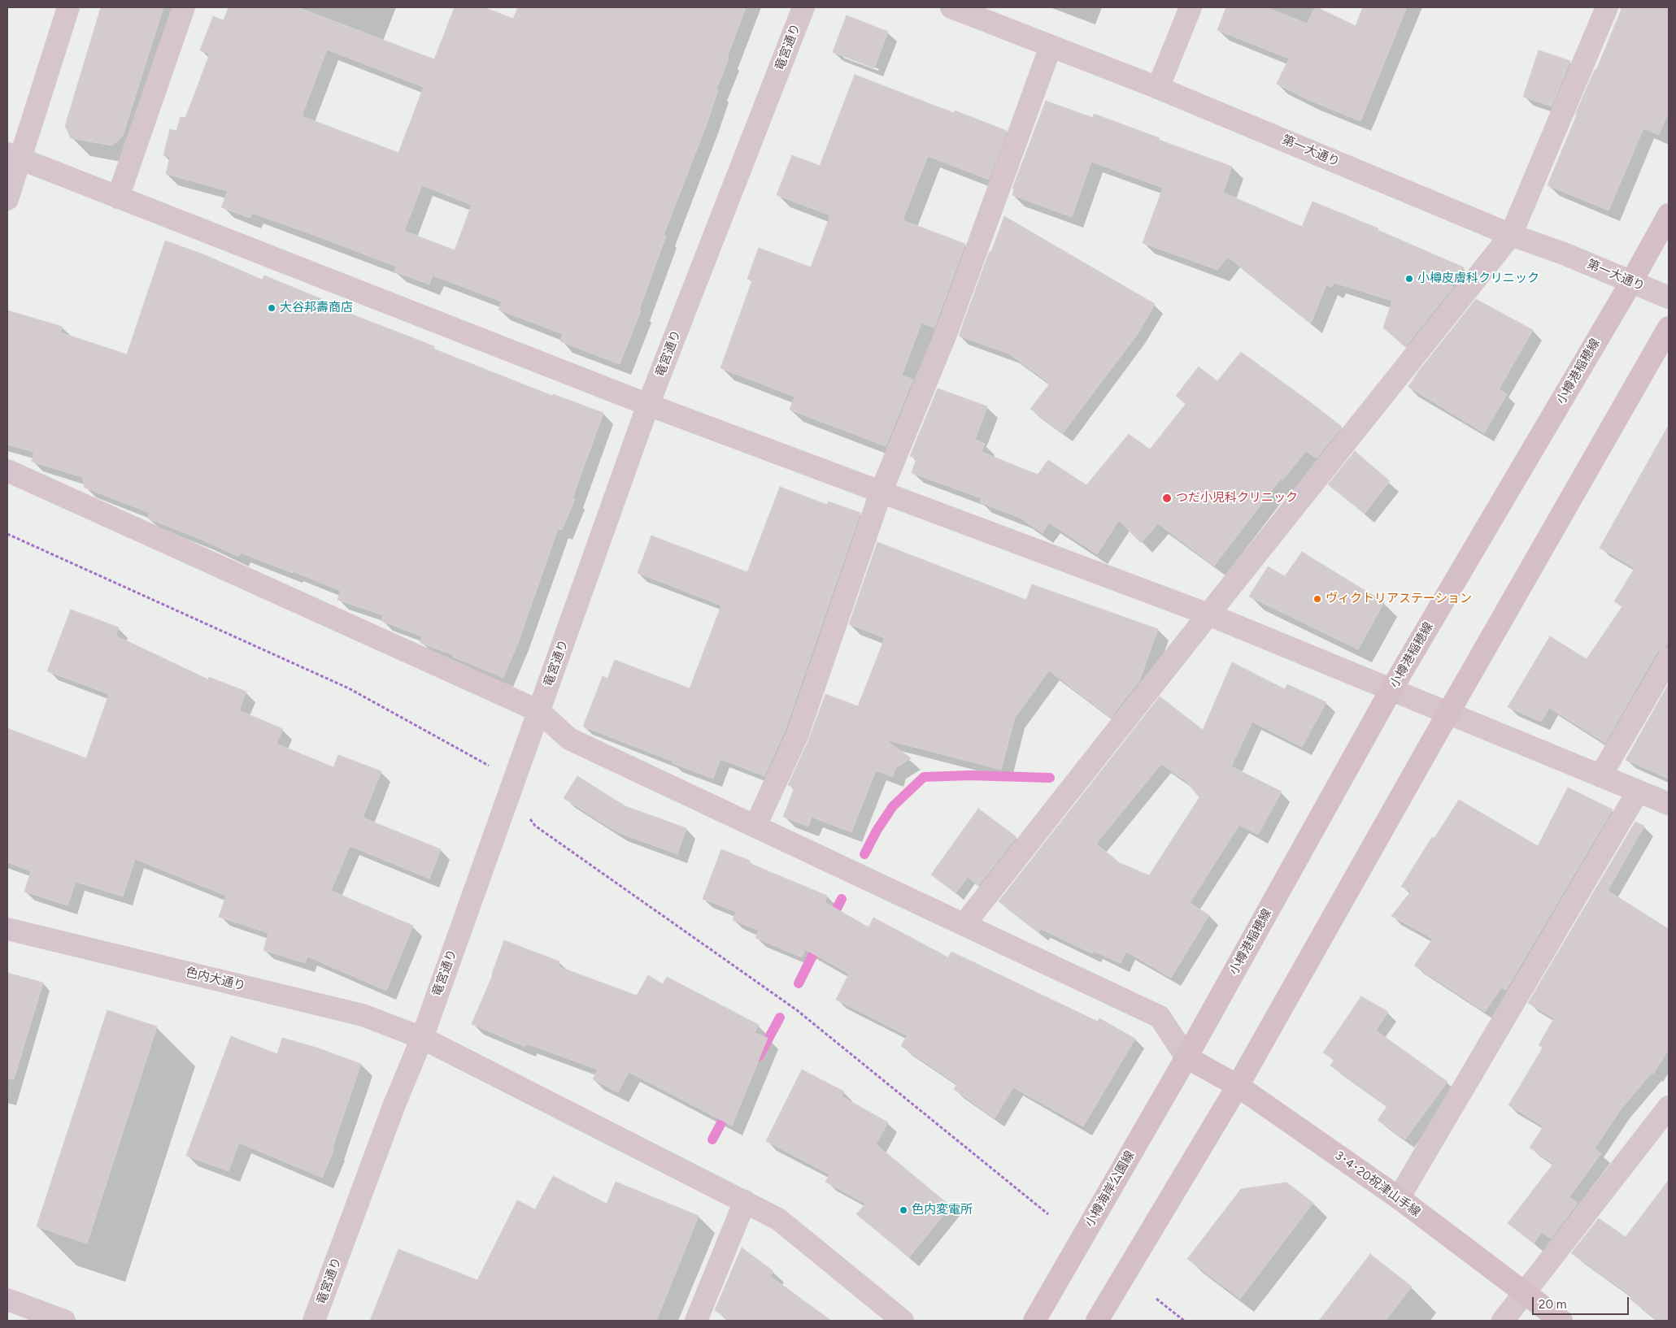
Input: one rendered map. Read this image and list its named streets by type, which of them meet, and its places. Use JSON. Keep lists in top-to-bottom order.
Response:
{
  "streets": {
    "main road": ["小樽港稲穂線", "3･4･20祝津山手線", "小樽海岸公園線"],
    "street": ["竜宮通り", "第一大通り", "色内大通り"]
  },
  "crossings": [
    ["竜宮通り", "色内大通り"],
    ["第一大通り", "小樽港稲穂線"],
    ["小樽港稲穂線", "3･4･20祝津山手線"],
    ["小樽港稲穂線", "小樽海岸公園線"],
    ["3･4･20祝津山手線", "小樽海岸公園線"]
  ],
  "places": [
    "小樽皮膚科クリニック",
    "大谷邦壽商店",
    "つだ小児科クリニック",
    "ヴィクトリアステーション",
    "色内変電所"
  ],
  "scale_bar": "20 m"
}
